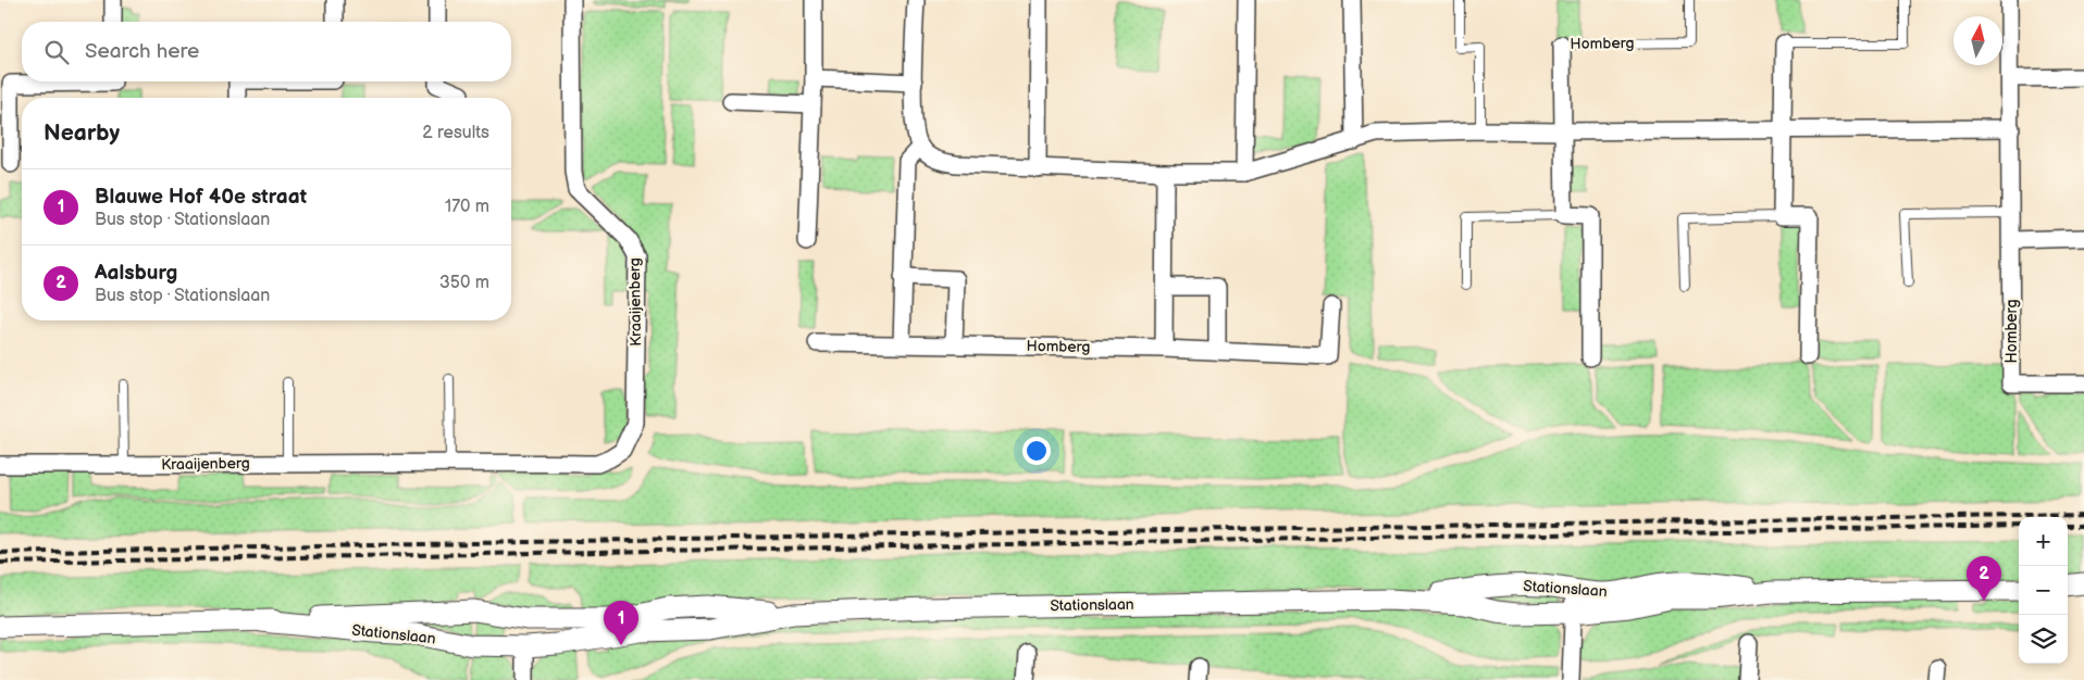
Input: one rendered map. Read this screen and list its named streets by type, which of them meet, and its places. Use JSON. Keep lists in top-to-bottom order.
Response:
{
  "streets": {
    "street": ["Homberg", "Kraaijenberg", "Stationslaan"]
  },
  "north": "top",
  "page": {
    "search": "Search here",
    "heading": ["Nearby", "2 results"],
    "list": [
      {
        "mark": "1",
        "name": "Blauwe Hof 40e straat",
        "note": "Bus stop · Stationslaan",
        "value": "170 m"
      },
      {
        "mark": "2",
        "name": "Aalsburg",
        "note": "Bus stop · Stationslaan",
        "value": "350 m"
      }
    ],
    "map_buttons": ["+", "−"],
    "pins": ["2", "1"]
  }
}
